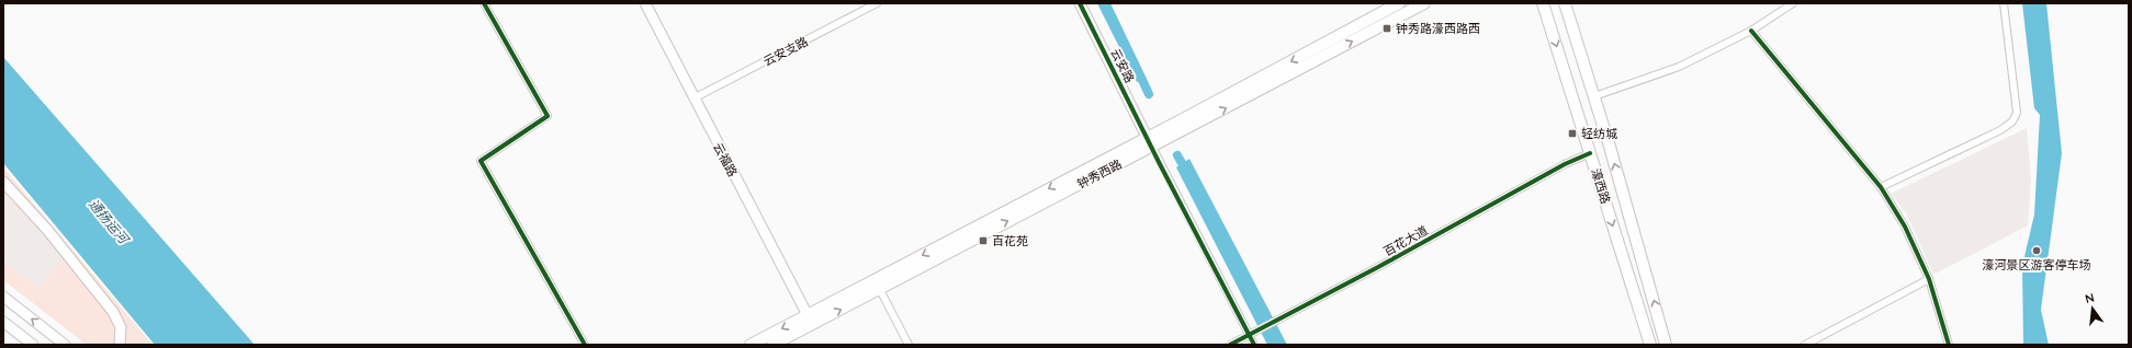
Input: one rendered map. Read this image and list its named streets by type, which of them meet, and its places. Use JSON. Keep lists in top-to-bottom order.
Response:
{
  "streets": {
    "main road": ["钟秀西路", "濠西路"],
    "street": [
      "云安支路",
      "云安路",
      "云福路",
      "百花大道"
    ]
  },
  "crossings": [
    ["云安支路", "云福路"],
    ["云安路", "钟秀西路"],
    ["云福路", "钟秀西路"],
    ["濠西路", "百花大道"]
  ],
  "water": ["通扬运河"],
  "places": {
    "transit": ["钟秀路濠西路西", "轻纺城", "百花苑"],
    "other": ["濠河景区游客停车场"]
  },
  "north": "top"
}
